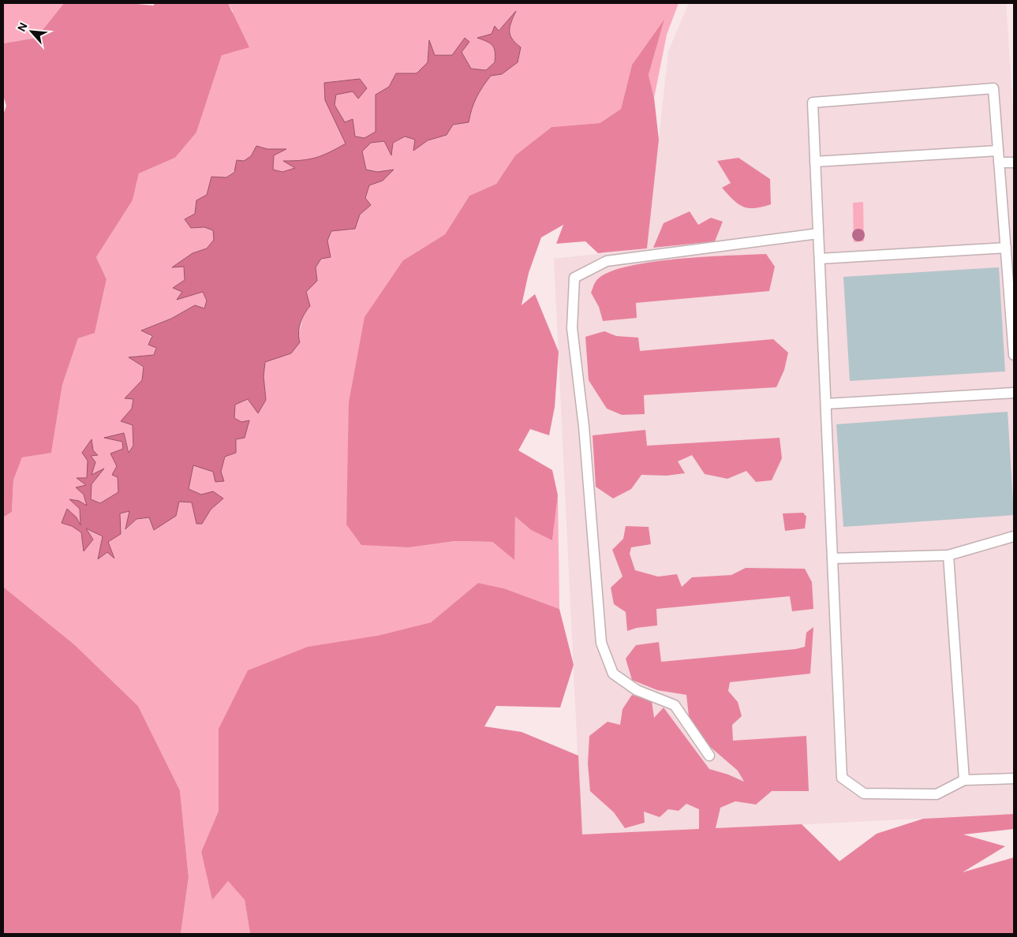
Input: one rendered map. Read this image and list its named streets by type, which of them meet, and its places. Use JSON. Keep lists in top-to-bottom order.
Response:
{
  "north": "top left"
}
